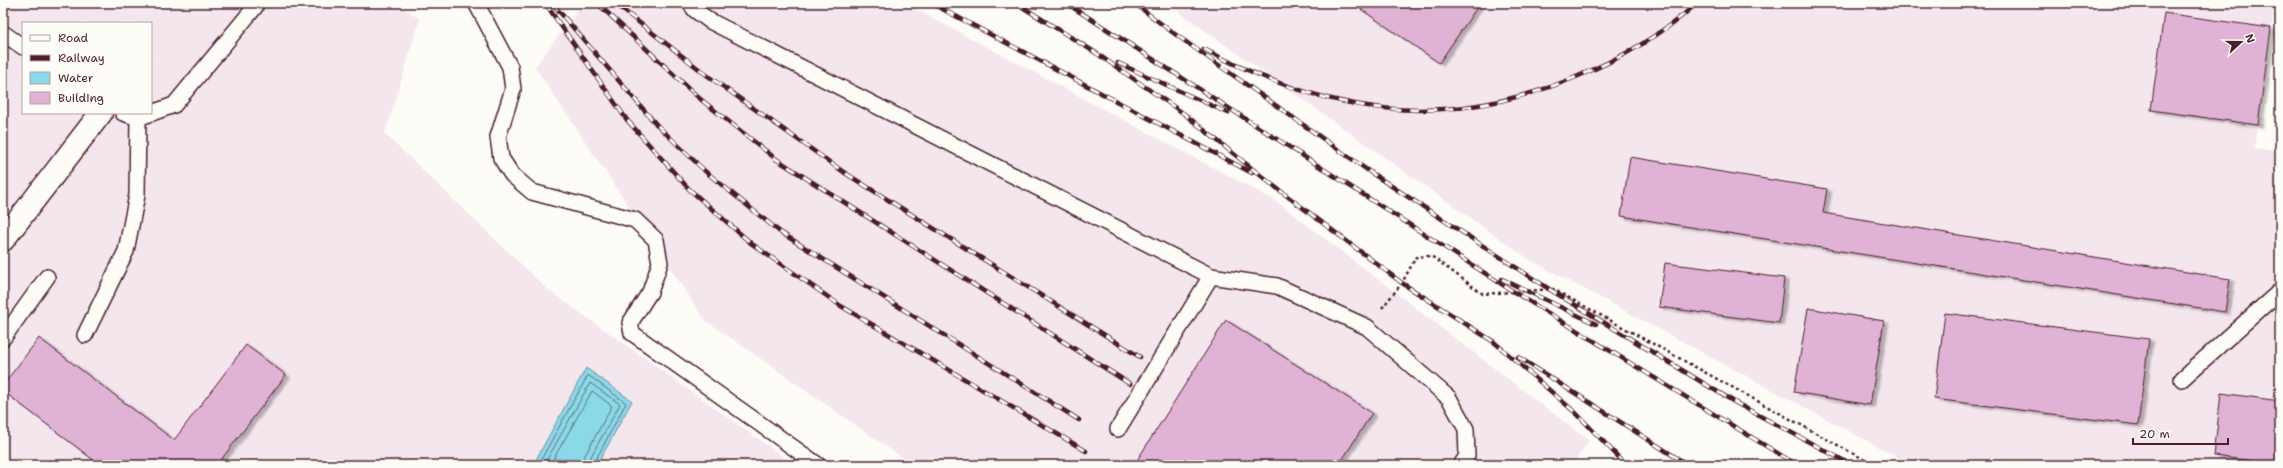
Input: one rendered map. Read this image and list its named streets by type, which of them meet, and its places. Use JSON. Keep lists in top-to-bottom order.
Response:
{
  "legend": [
    "Road",
    "Railway",
    "Water",
    "Building"
  ],
  "scale_bar": "20 m",
  "north": "right"
}
